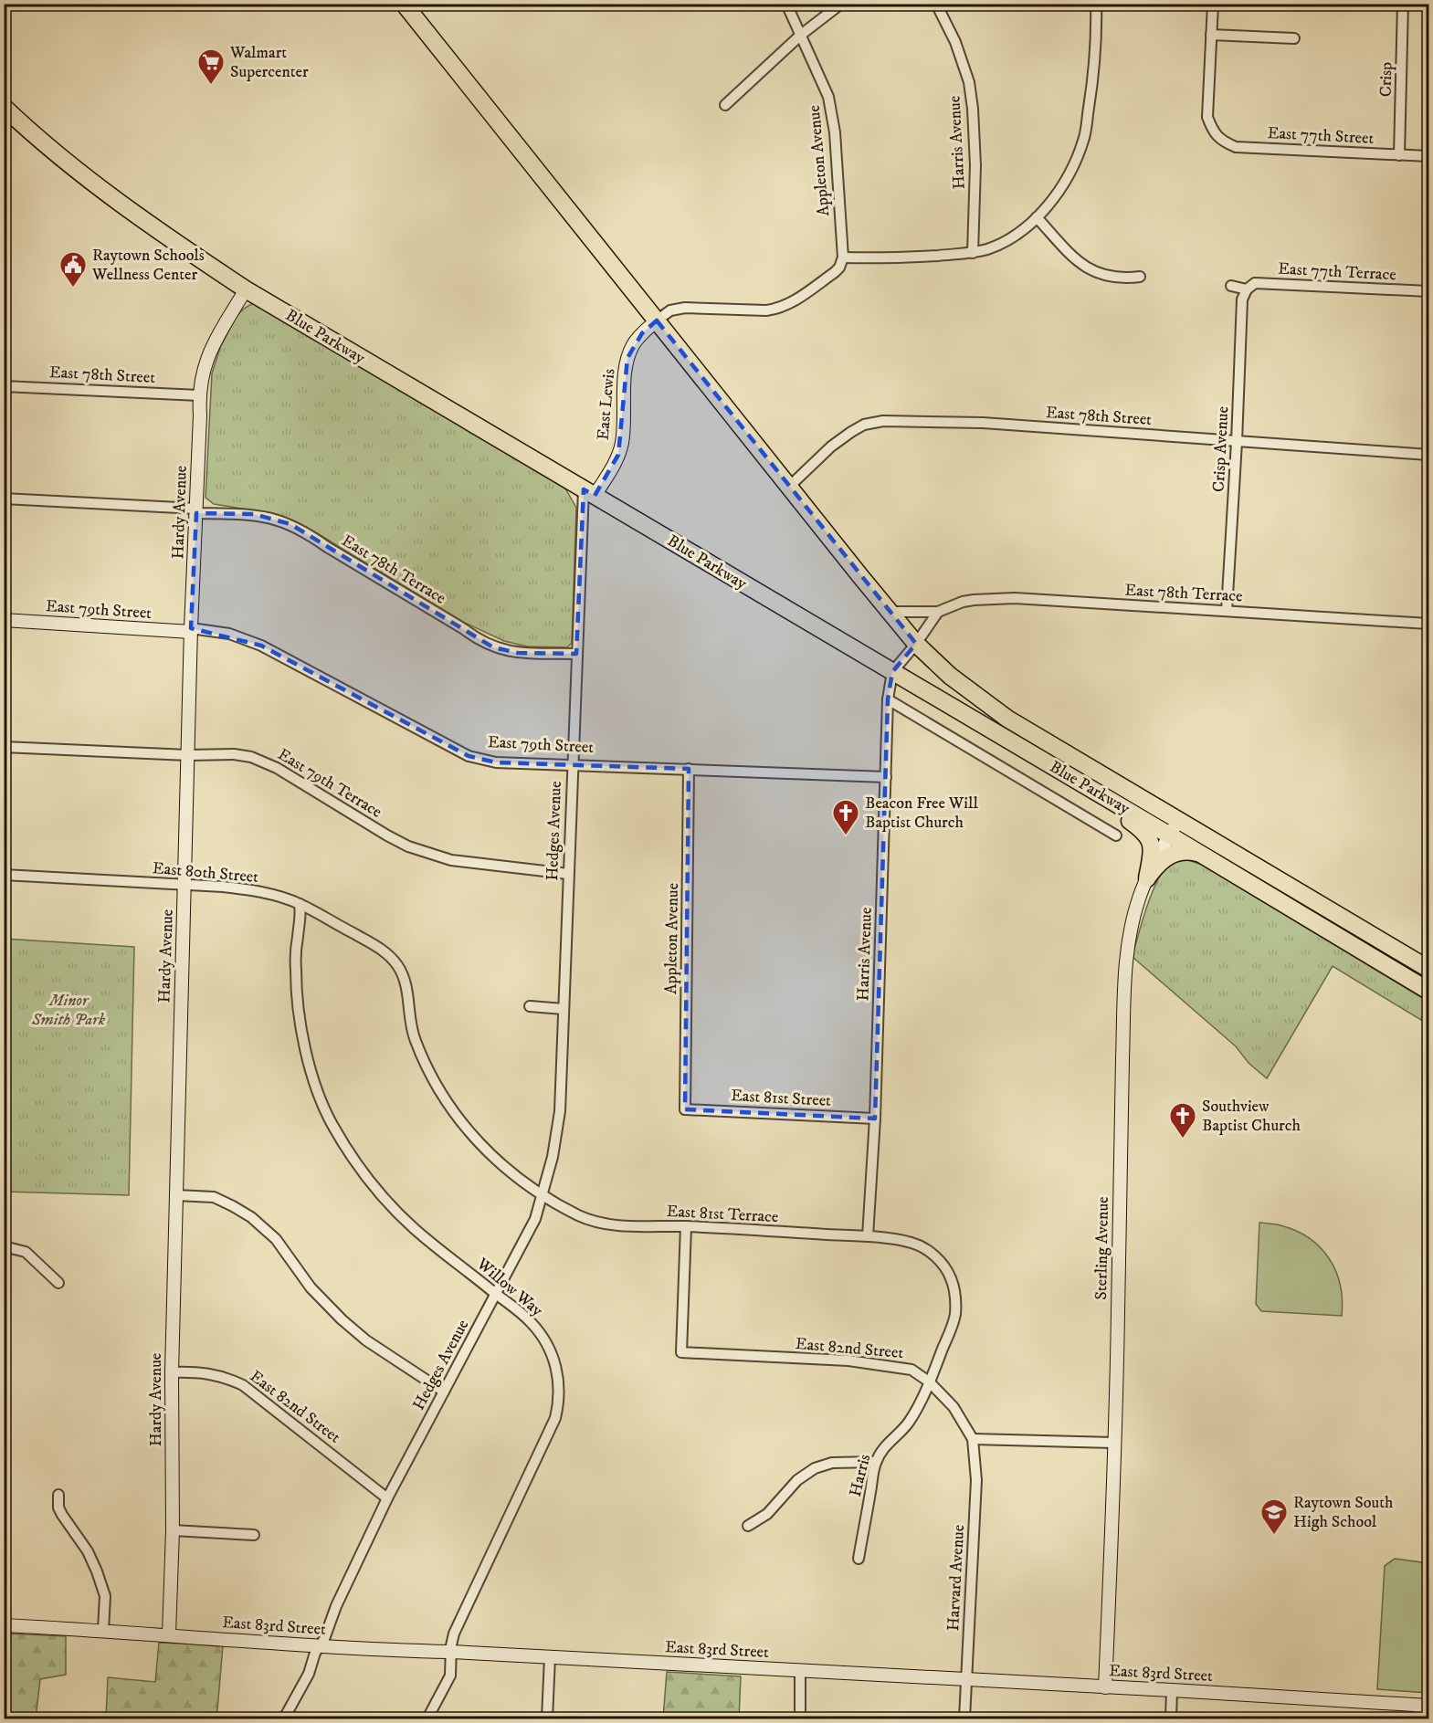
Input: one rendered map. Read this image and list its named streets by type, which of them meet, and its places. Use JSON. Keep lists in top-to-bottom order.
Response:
{
  "streets": {
    "highway": ["Blue Parkway"],
    "street": [
      "Crisp",
      "East 77th Street",
      "Harris Avenue",
      "Appleton Avenue",
      "East 77th Terrace",
      "East 78th Street",
      "East Lewis",
      "Crisp Avenue",
      "Hardy Avenue",
      "East 78th Terrace",
      "East 79th Street",
      "East 79th Terrace",
      "Hedges Avenue",
      "East 80th Street",
      "East 81st Street",
      "East 81st Terrace",
      "Sterling Avenue",
      "Willow Way",
      "East 82nd Street",
      "Harris",
      "Harvard Avenue",
      "East 83rd Street"
    ]
  },
  "crossings": [
    ["Crisp", "East 77th Street"],
    ["Harris Avenue", "Blue Parkway"],
    ["Harris Avenue", "East 79th Street"],
    ["Harris Avenue", "East 81st Street"],
    ["Harris Avenue", "East 81st Terrace"],
    ["Appleton Avenue", "East 79th Street"],
    ["Appleton Avenue", "East 81st Street"],
    ["East 77th Terrace", "Crisp Avenue"],
    ["Blue Parkway", "East 78th Street"],
    ["Blue Parkway", "East Lewis"],
    ["Blue Parkway", "Hardy Avenue"],
    ["Blue Parkway", "East 78th Terrace"],
    ["Blue Parkway", "Hedges Avenue"],
    ["Blue Parkway", "Sterling Avenue"],
    ["East 78th Street", "Crisp Avenue"],
    ["East 78th Street", "Hardy Avenue"],
    ["East Lewis", "Hedges Avenue"],
    ["Crisp Avenue", "East 78th Terrace"],
    ["Hardy Avenue", "East 78th Terrace"],
    ["Hardy Avenue", "East 79th Street"],
    ["Hardy Avenue", "East 79th Terrace"],
    ["Hardy Avenue", "East 80th Street"],
    ["Hardy Avenue", "East 82nd Street"],
    ["Hardy Avenue", "East 83rd Street"],
    ["East 78th Terrace", "Hedges Avenue"],
    ["East 79th Street", "Hedges Avenue"],
    ["East 79th Terrace", "Hedges Avenue"],
    ["Hedges Avenue", "East 80th Street"],
    ["Hedges Avenue", "East 81st Terrace"],
    ["Hedges Avenue", "Willow Way"],
    ["Hedges Avenue", "East 82nd Street"],
    ["Hedges Avenue", "East 83rd Street"],
    ["East 80th Street", "East 81st Terrace"],
    ["East 80th Street", "Willow Way"],
    ["East 81st Terrace", "East 82nd Street"],
    ["East 81st Terrace", "Harris"],
    ["Sterling Avenue", "East 83rd Street"],
    ["Willow Way", "East 83rd Street"],
    ["East 82nd Street", "Harris"],
    ["East 82nd Street", "Harvard Avenue"],
    ["Harvard Avenue", "East 83rd Street"]
  ],
  "parks": ["Minor Smith Park"],
  "places": {
    "supermarket": ["Walmart Supercenter"],
    "public building": ["Raytown Schools Wellness Center"],
    "church": ["Beacon Free Will Baptist Church", "Southview Baptist Church"],
    "school or university": ["Raytown South High School"]
  }
}
